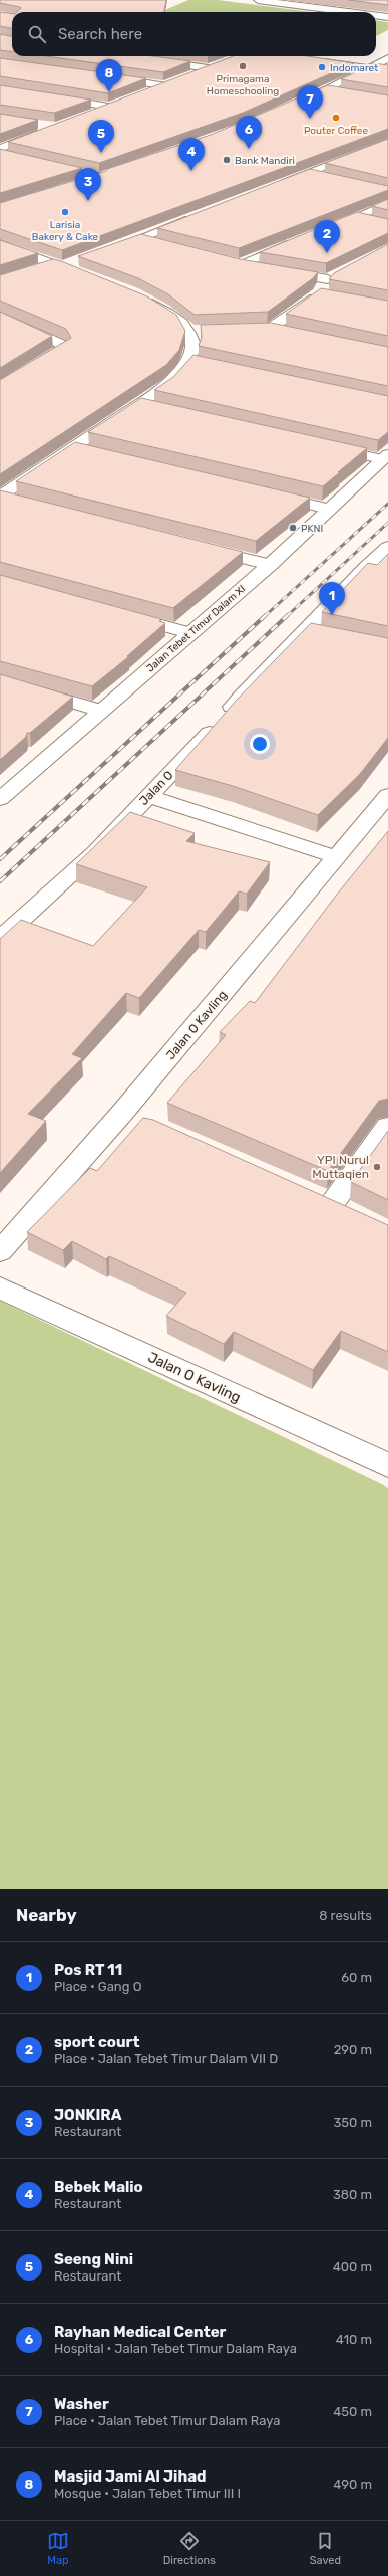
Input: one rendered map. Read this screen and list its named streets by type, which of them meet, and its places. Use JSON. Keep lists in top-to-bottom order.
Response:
{
  "streets": {
    "street": ["Jalan Tebet Timur Dalam XI", "Jalan O", "Jalan O Kavling"]
  },
  "places": [
    "Primagama Homeschooling",
    "Indomaret",
    "Pouter Coffee",
    "Bank Mandiri",
    "Larisia Bakery & Cake",
    "PKNI",
    "YPI Nurul Muttaqien"
  ],
  "page": {
    "search": "Search here",
    "pins": [
      "8",
      "7",
      "6",
      "5",
      "4",
      "3",
      "2",
      "1"
    ],
    "heading": ["Nearby", "8 results"],
    "list": [
      {
        "mark": "1",
        "name": "Pos RT 11",
        "note": "Place · Gang O",
        "value": "60 m"
      },
      {
        "mark": "2",
        "name": "sport court",
        "note": "Place · Jalan Tebet Timur Dalam VII D",
        "value": "290 m"
      },
      {
        "mark": "3",
        "name": "JONKIRA",
        "note": "Restaurant",
        "value": "350 m"
      },
      {
        "mark": "4",
        "name": "Bebek Malio",
        "note": "Restaurant",
        "value": "380 m"
      },
      {
        "mark": "5",
        "name": "Seeng Nini",
        "note": "Restaurant",
        "value": "400 m"
      },
      {
        "mark": "6",
        "name": "Rayhan Medical Center",
        "note": "Hospital · Jalan Tebet Timur Dalam Raya",
        "value": "410 m"
      },
      {
        "mark": "7",
        "name": "Washer",
        "note": "Place · Jalan Tebet Timur Dalam Raya",
        "value": "450 m"
      },
      {
        "mark": "8",
        "name": "Masjid Jami Al Jihad",
        "note": "Mosque · Jalan Tebet Timur III I",
        "value": "490 m"
      }
    ],
    "nav": ["Map", "Directions", "Saved"]
  }
}
